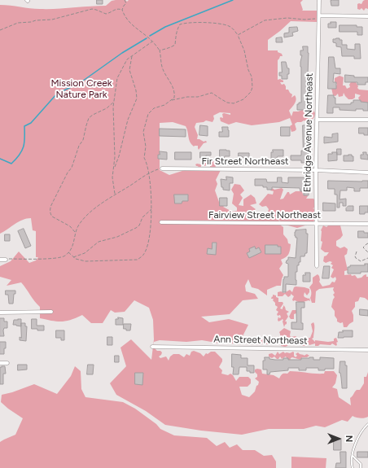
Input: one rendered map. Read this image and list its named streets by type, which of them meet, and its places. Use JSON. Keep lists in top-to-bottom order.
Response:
{
  "streets": {
    "street": [
      "Ethridge Avenue Northeast",
      "Fir Street Northeast",
      "Fairview Street Northeast",
      "Ann Street Northeast"
    ]
  },
  "crossings": [
    ["Ethridge Avenue Northeast", "Fir Street Northeast"],
    ["Ethridge Avenue Northeast", "Fairview Street Northeast"]
  ],
  "parks": ["Mission Creek Nature Park"],
  "north": "right"
}
